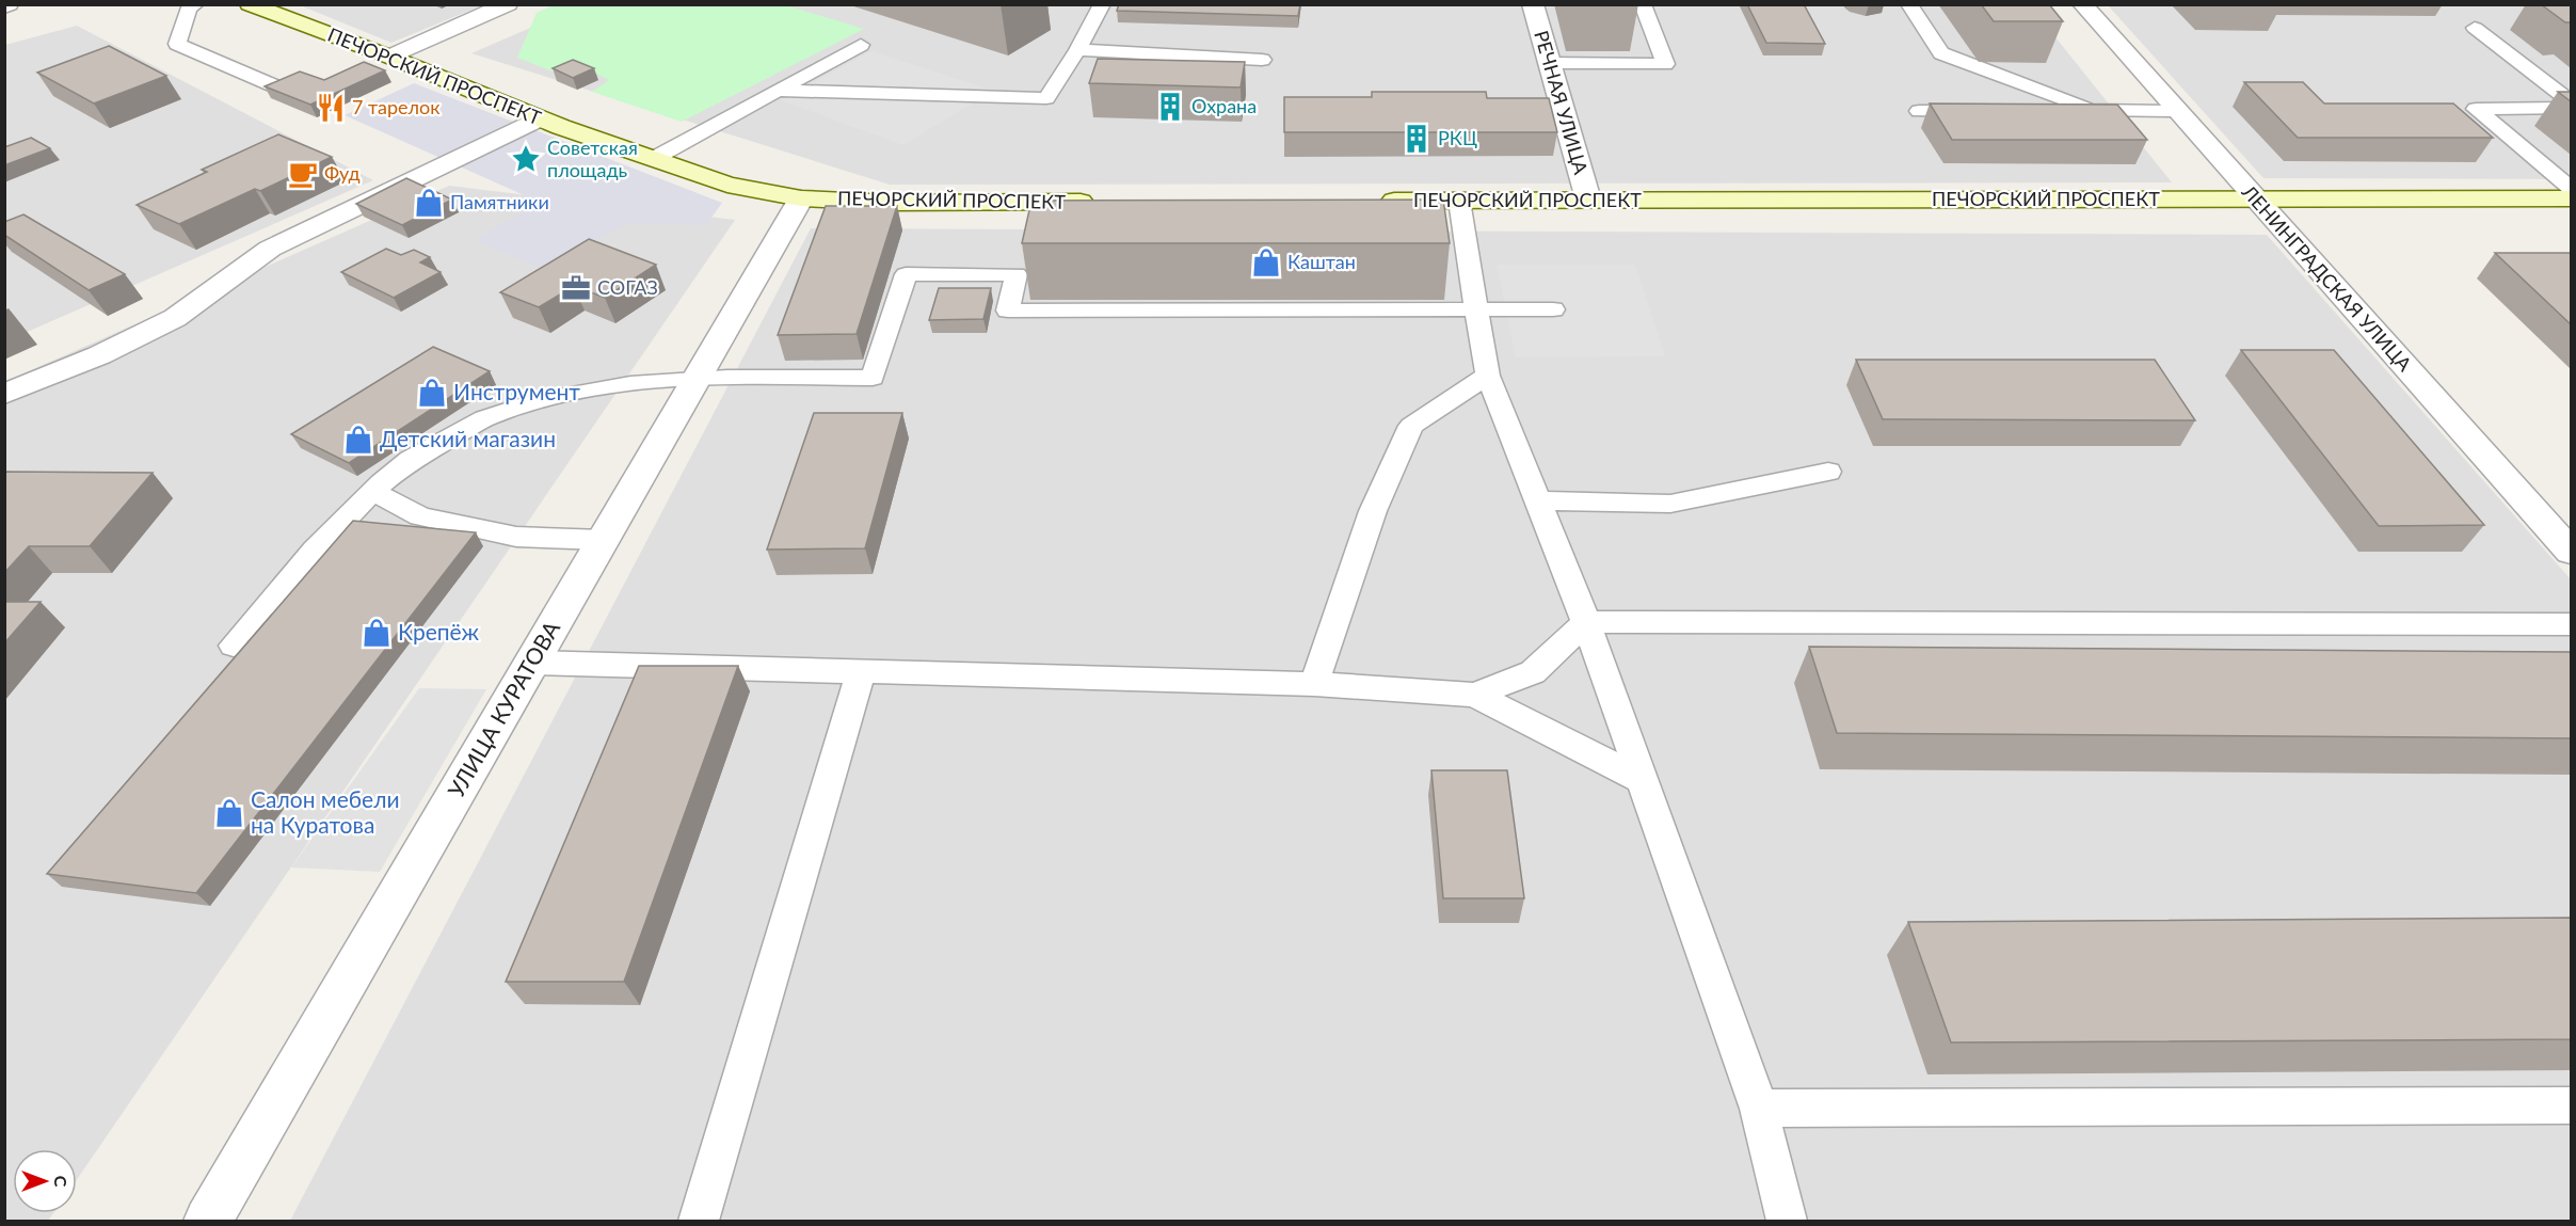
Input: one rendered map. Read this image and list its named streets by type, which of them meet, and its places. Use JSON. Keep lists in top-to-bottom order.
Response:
{
  "streets": {
    "main road": ["ПЕЧОРСКИЙ ПРОСПЕКТ"],
    "street": ["РЕЧНАЯ УЛИЦА", "ЛЕНИНГРАДСКАЯ УЛИЦА", "УЛИЦА КУРАТОВА"]
  },
  "crossings": [
    ["ПЕЧОРСКИЙ ПРОСПЕКТ", "РЕЧНАЯ УЛИЦА"],
    ["ПЕЧОРСКИЙ ПРОСПЕКТ", "ЛЕНИНГРАДСКАЯ УЛИЦА"],
    ["ПЕЧОРСКИЙ ПРОСПЕКТ", "УЛИЦА КУРАТОВА"]
  ],
  "places": {
    "building": ["Охрана", "РКЦ"],
    "restaurant": ["7 тарелок"],
    "place": ["Советская площадь"],
    "cafe": ["Фуд"],
    "shop": [
      "Памятники",
      "Каштан",
      "Инструмент",
      "Детский магазин",
      "Крепёж",
      "Салон мебели на Куратова"
    ],
    "office": ["СОГАЗ"]
  },
  "north": "right"
}
